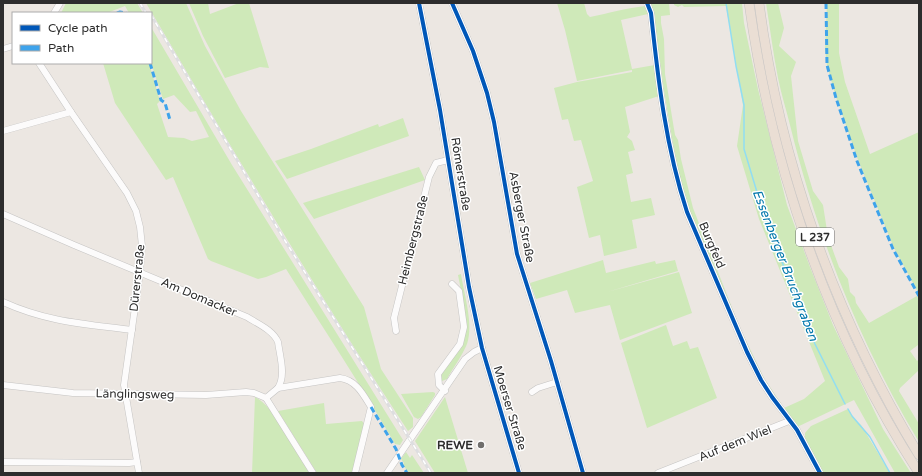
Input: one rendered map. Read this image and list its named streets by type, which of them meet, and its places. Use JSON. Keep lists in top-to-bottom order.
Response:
{
  "streets": {
    "highway": ["L 237"],
    "street": [
      "Römerstraße",
      "Asberger Straße",
      "Heimbergstraße",
      "Burgfeld",
      "Dürerstraße",
      "Am Domacker",
      "Länglingsweg",
      "Moerser Straße",
      "Auf dem Wiel"
    ]
  },
  "crossings": [
    ["Römerstraße", "Heimbergstraße"],
    ["Römerstraße", "Moerser Straße"],
    ["Burgfeld", "Auf dem Wiel"],
    ["Dürerstraße", "Am Domacker"],
    ["Dürerstraße", "Länglingsweg"]
  ],
  "water": ["Essenberger Bruchgraben"],
  "places": ["REWE"],
  "legend": ["Cycle path", "Path"]
}
